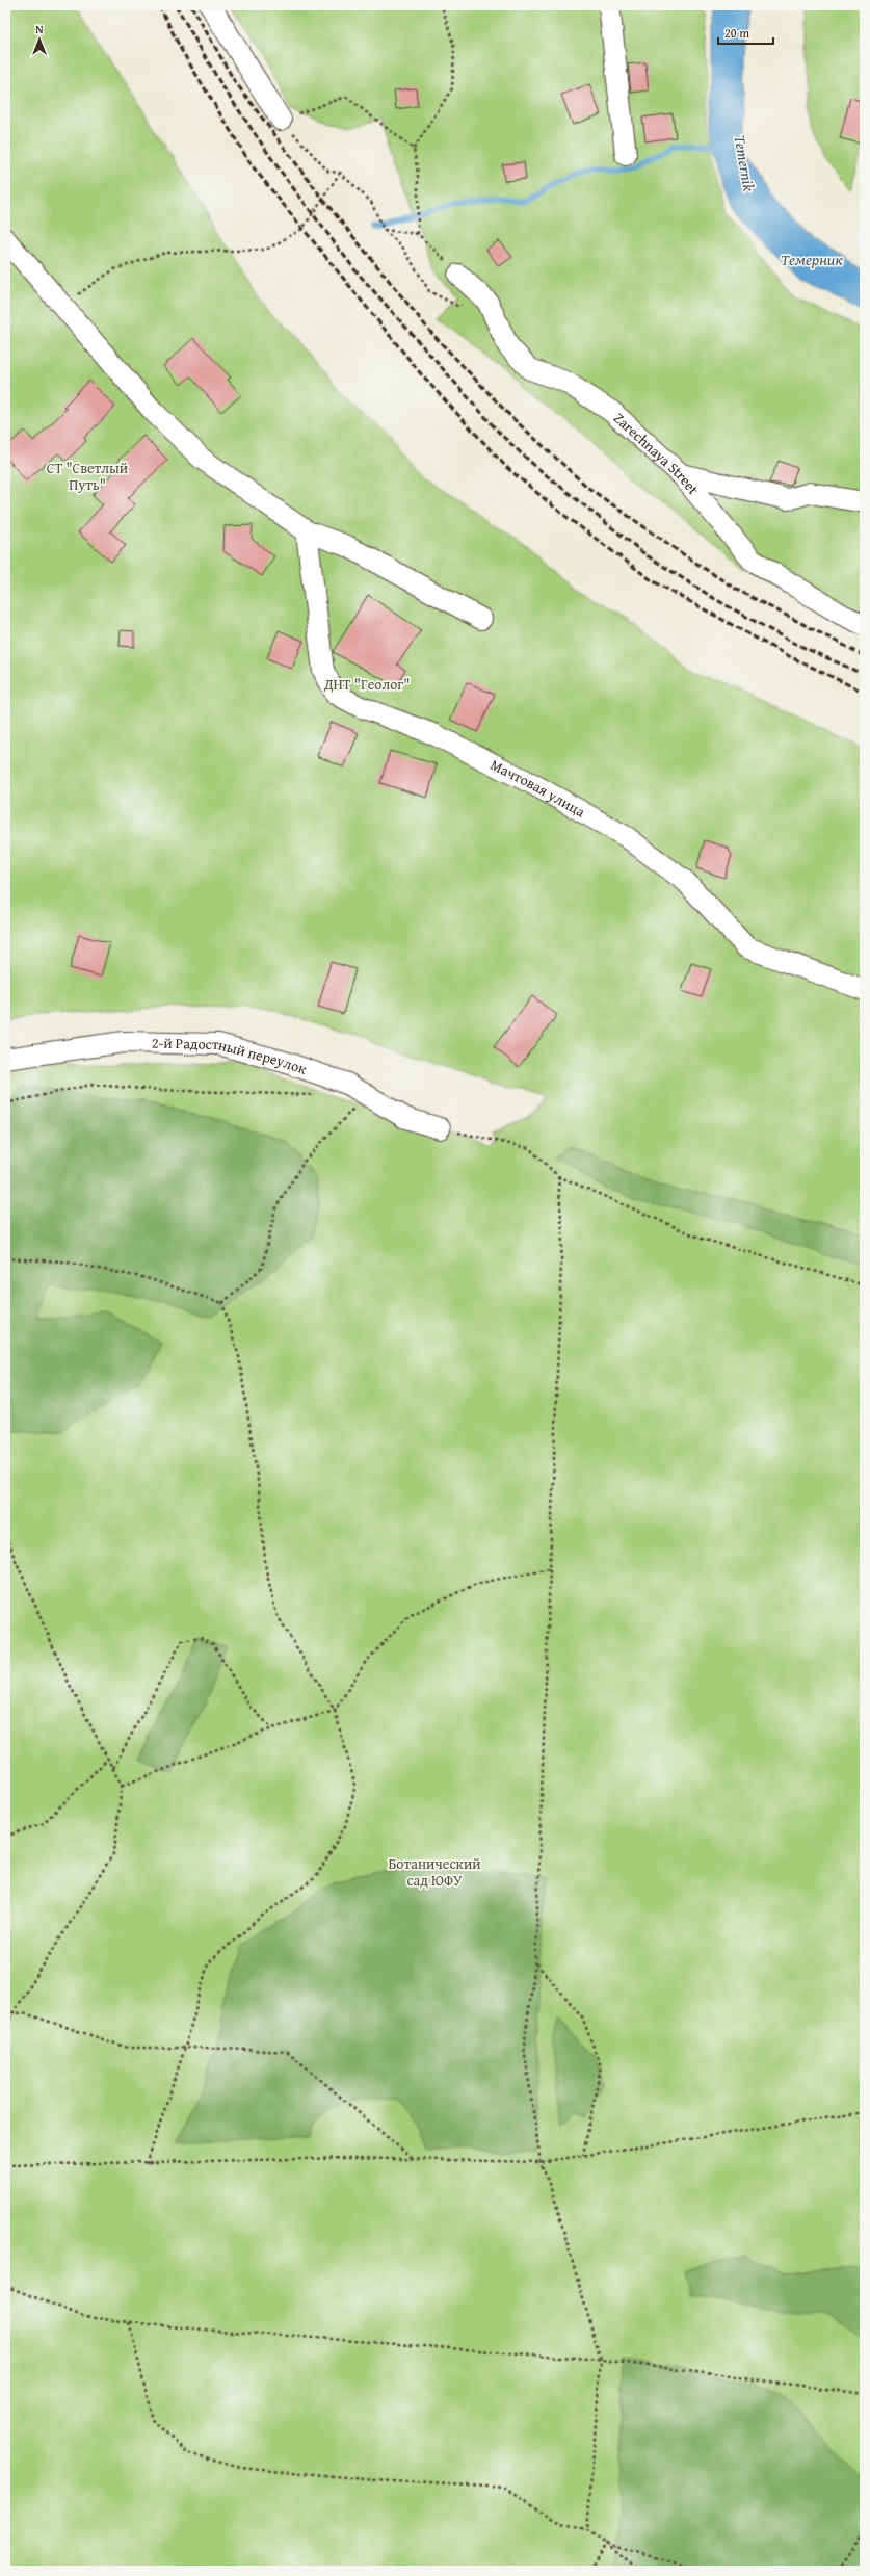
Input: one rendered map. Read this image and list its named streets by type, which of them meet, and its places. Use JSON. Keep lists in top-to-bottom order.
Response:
{
  "streets": {
    "street": ["Zarechnaya Street", "Мачтовая улица", "2-й Радостный переулок"]
  },
  "water": ["Temernik", "Темерник"],
  "parks": ["СТ \"Светлый Путь\"", "ДНТ \"Геолог\"", "Ботанический сад ЮФУ"],
  "scale_bar": "20 m",
  "north": "top"
}
